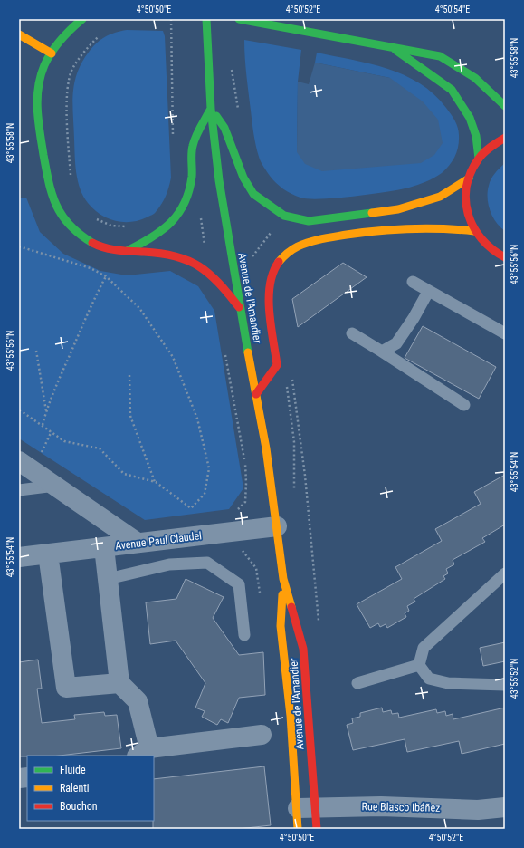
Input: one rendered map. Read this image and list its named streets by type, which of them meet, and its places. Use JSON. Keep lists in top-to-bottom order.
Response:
{
  "streets": {
    "main road": ["Avenue de l'Amandier"],
    "street": ["Avenue Paul Claudel", "Rue Blasco Ibáñez"]
  },
  "crossings": [
    ["Avenue de l'Amandier", "Avenue Paul Claudel"],
    ["Avenue de l'Amandier", "Rue Blasco Ibáñez"]
  ],
  "legend": ["Fluide", "Ralenti", "Bouchon"],
  "coordinates": [
    "4°50'50\"E",
    "4°50'52\"E",
    "4°50'54\"E",
    "43°55'58\"N",
    "43°55'56\"N",
    "43°55'54\"N",
    "43°55'52\"N"
  ]
}
